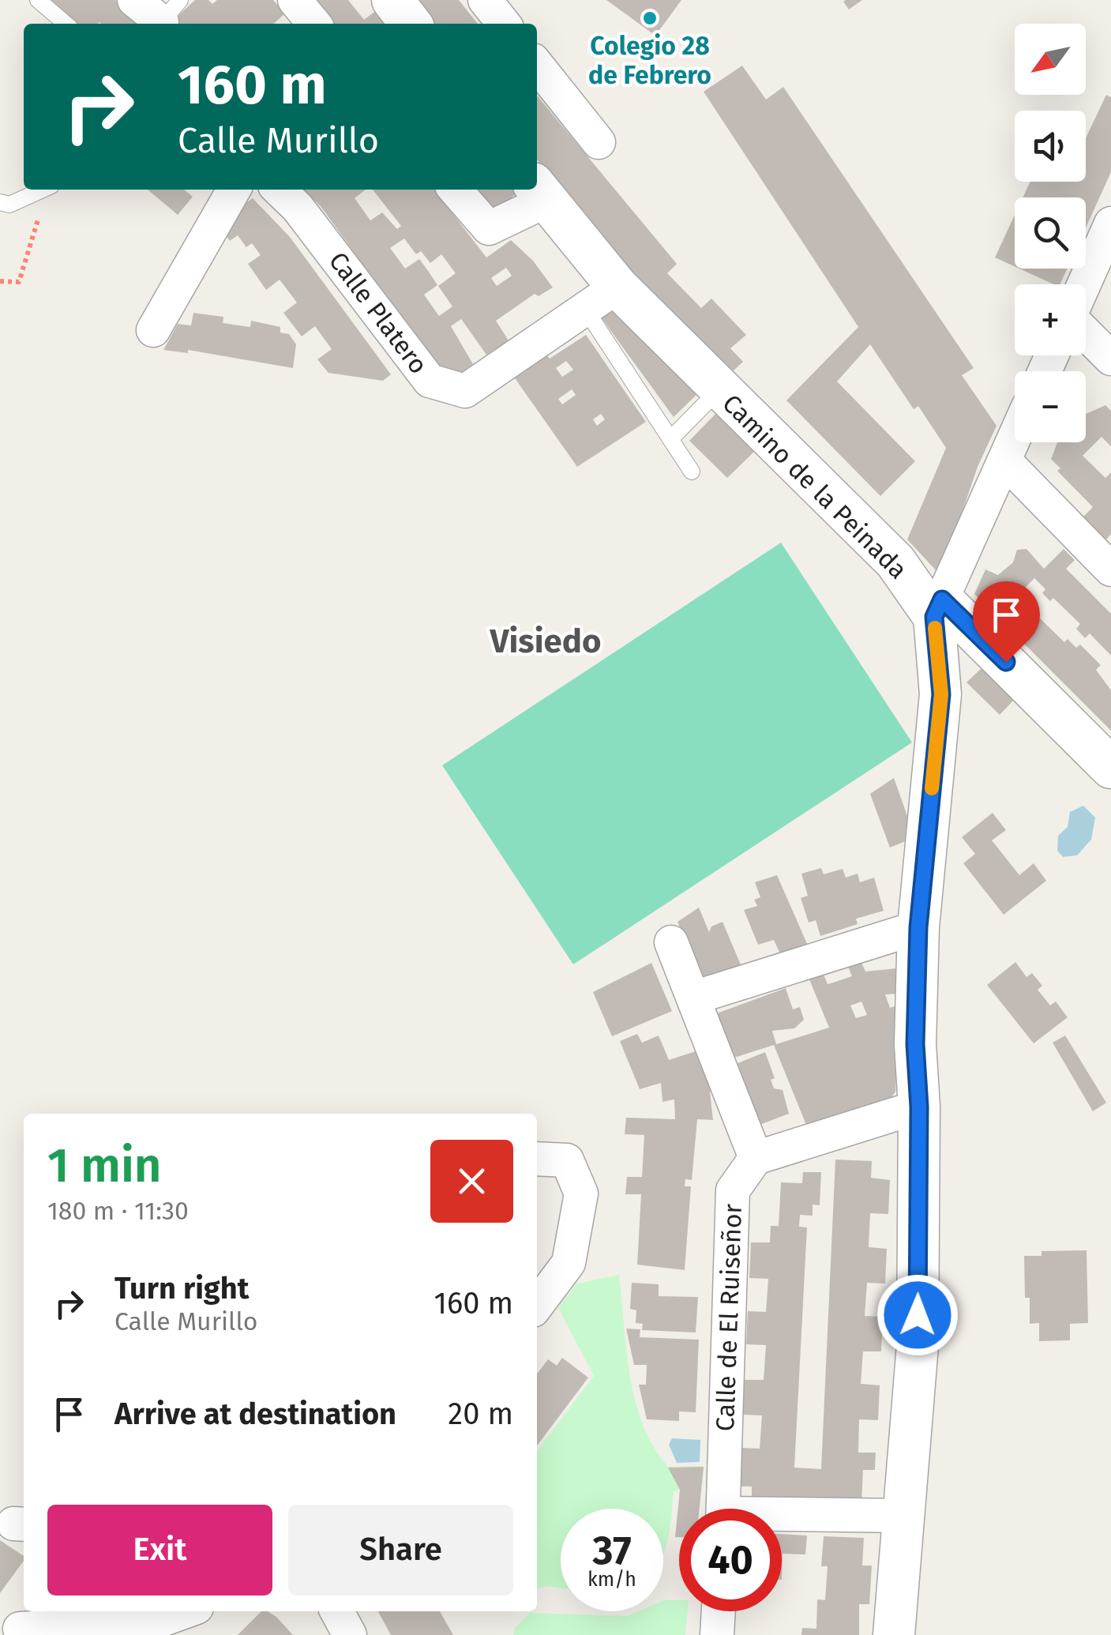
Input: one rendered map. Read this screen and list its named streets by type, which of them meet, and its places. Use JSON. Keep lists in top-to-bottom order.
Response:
{
  "streets": {
    "street": ["Calle Platero", "Camino de la Peinada", "Calle de El Ruiseñor"]
  },
  "crossings": [
    ["Calle Platero", "Camino de la Peinada"]
  ],
  "districts": ["Visiedo"],
  "places": ["Colegio 28 de Febrero"],
  "north": "bottom left",
  "page": {
    "map_buttons": ["+", "−"],
    "turn": ["160 m", "Calle Murillo"],
    "heading": ["1 min", "180 m · 11:30"],
    "list": [
      {
        "name": "Turn right",
        "note": "Calle Murillo",
        "value": "160 m"
      },
      {
        "name": "Arrive at destination",
        "value": "20 m"
      }
    ],
    "buttons": ["Exit", "Share"],
    "speed": "37 km/h",
    "limit": "40"
  }
}
